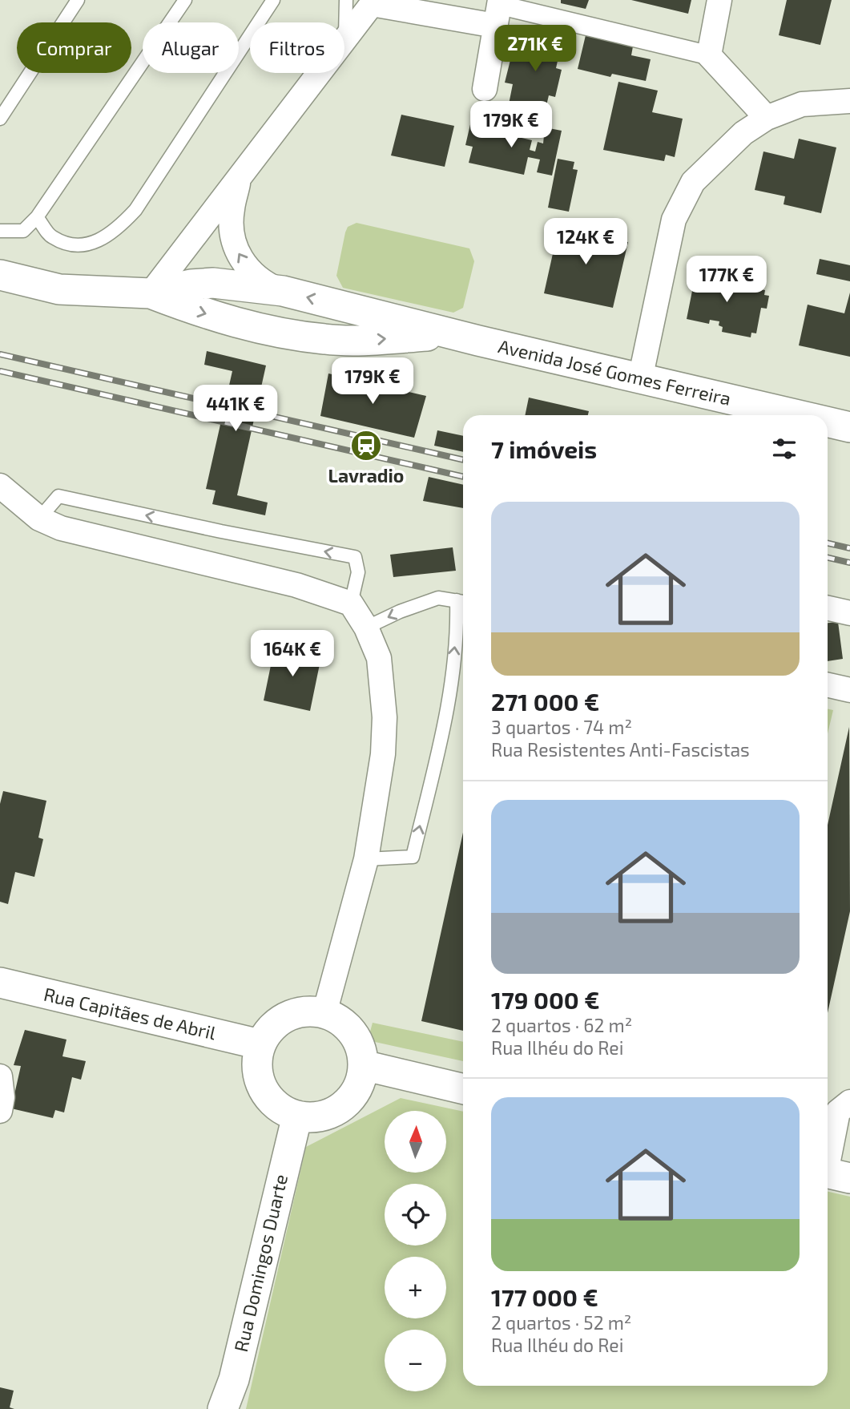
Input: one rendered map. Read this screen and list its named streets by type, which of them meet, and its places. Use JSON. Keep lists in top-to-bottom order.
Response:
{
  "streets": {
    "street": ["Avenida José Gomes Ferreira", "Rua Capitães de Abril", "Rua Domingos Duarte"]
  },
  "crossings": [
    ["Rua Capitães de Abril", "Rua Domingos Duarte"]
  ],
  "places": {
    "station": ["Lavradio"]
  },
  "north": "top",
  "page": {
    "chip": ["Comprar", "Alugar", "Filtros"],
    "price": [
      "271K €",
      "179K €",
      "124K €",
      "177K €",
      "179K €",
      "441K €",
      "164K €"
    ],
    "heading": "7 imóveis",
    "list": [
      {
        "name": "271 000 €",
        "note": "3 quartos · 74 m² · Rua Resistentes Anti-Fascistas"
      },
      {
        "name": "179 000 €",
        "note": "2 quartos · 62 m² · Rua Ilhéu do Rei"
      },
      {
        "name": "177 000 €",
        "note": "2 quartos · 52 m² · Rua Ilhéu do Rei"
      }
    ],
    "map_buttons": ["+", "−"]
  }
}
